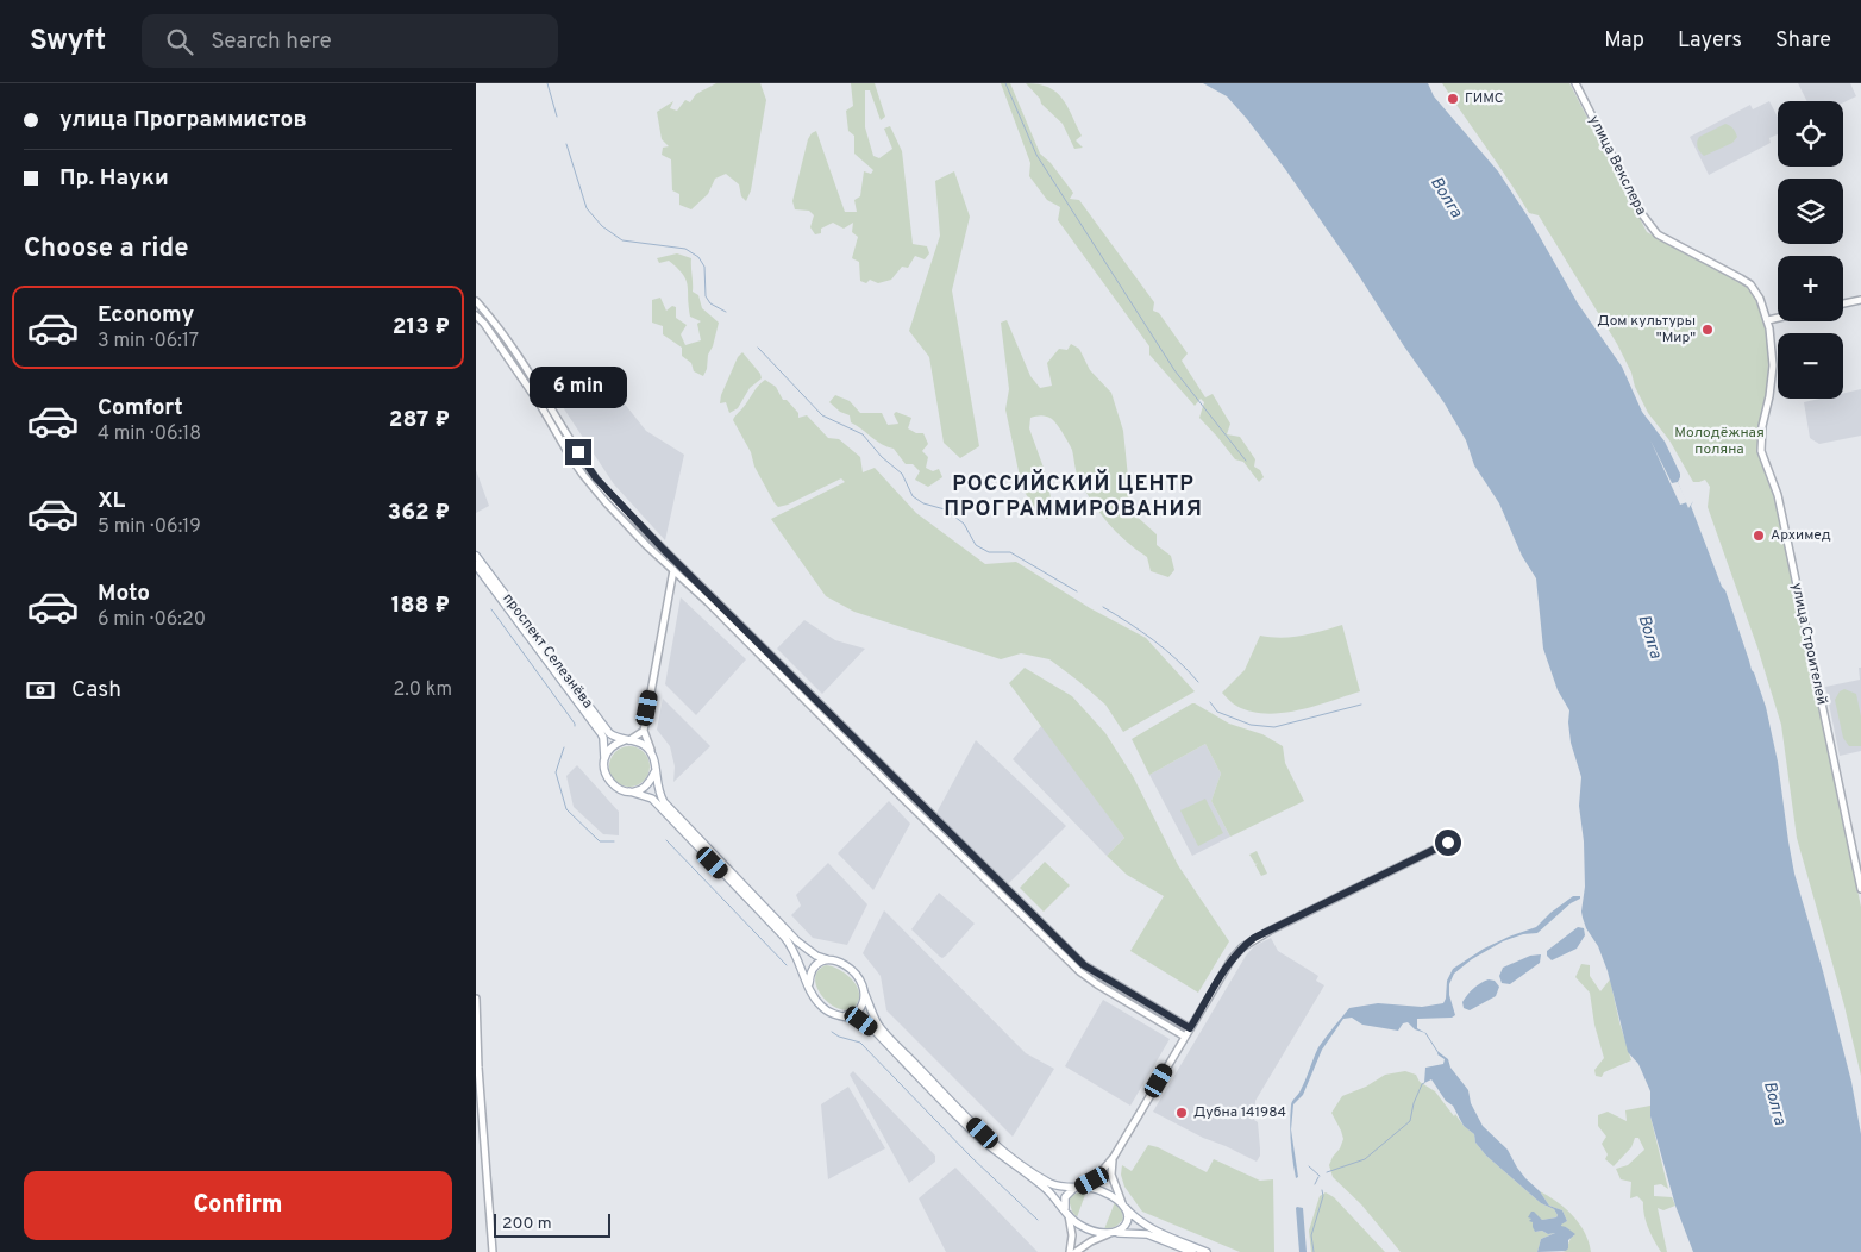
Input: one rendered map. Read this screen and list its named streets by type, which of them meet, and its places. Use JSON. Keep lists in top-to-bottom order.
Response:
{
  "streets": {
    "main road": ["проспект Селезнёва"],
    "street": ["улица Векслера", "улица Строителей"]
  },
  "crossings": [
    ["улица Векслера", "улица Строителей"]
  ],
  "districts": ["РОССИЙСКИЙ ЦЕНТР ПРОГРАММИРОВАНИЯ"],
  "water": ["Волга"],
  "parks": ["Молодёжная поляна"],
  "places": [
    "ГИМС",
    "Дом культуры \"Мир\"",
    "Архимед",
    "Дубна 141984"
  ],
  "scale_bar": "200 m",
  "page": {
    "header": "Swyft",
    "search": "Search here",
    "nav": ["Map", "Layers", "Share"],
    "banner": ["улица Программистов", "Пр. Науки"],
    "map_buttons": ["+", "−"],
    "heading": "Choose a ride",
    "list": [
      {
        "name": "Economy",
        "note": "3 min · 06:17",
        "value": "213 ₽"
      },
      {
        "name": "Comfort",
        "note": "4 min · 06:18",
        "value": "287 ₽"
      },
      {
        "name": "XL",
        "note": "5 min · 06:19",
        "value": "362 ₽"
      },
      {
        "name": "Moto",
        "note": "6 min · 06:20",
        "value": "188 ₽"
      }
    ],
    "bubble": "6 min",
    "pay": ["Cash", "2.0 km"],
    "buttons": "Confirm",
    "scale": "200 m"
  }
}
